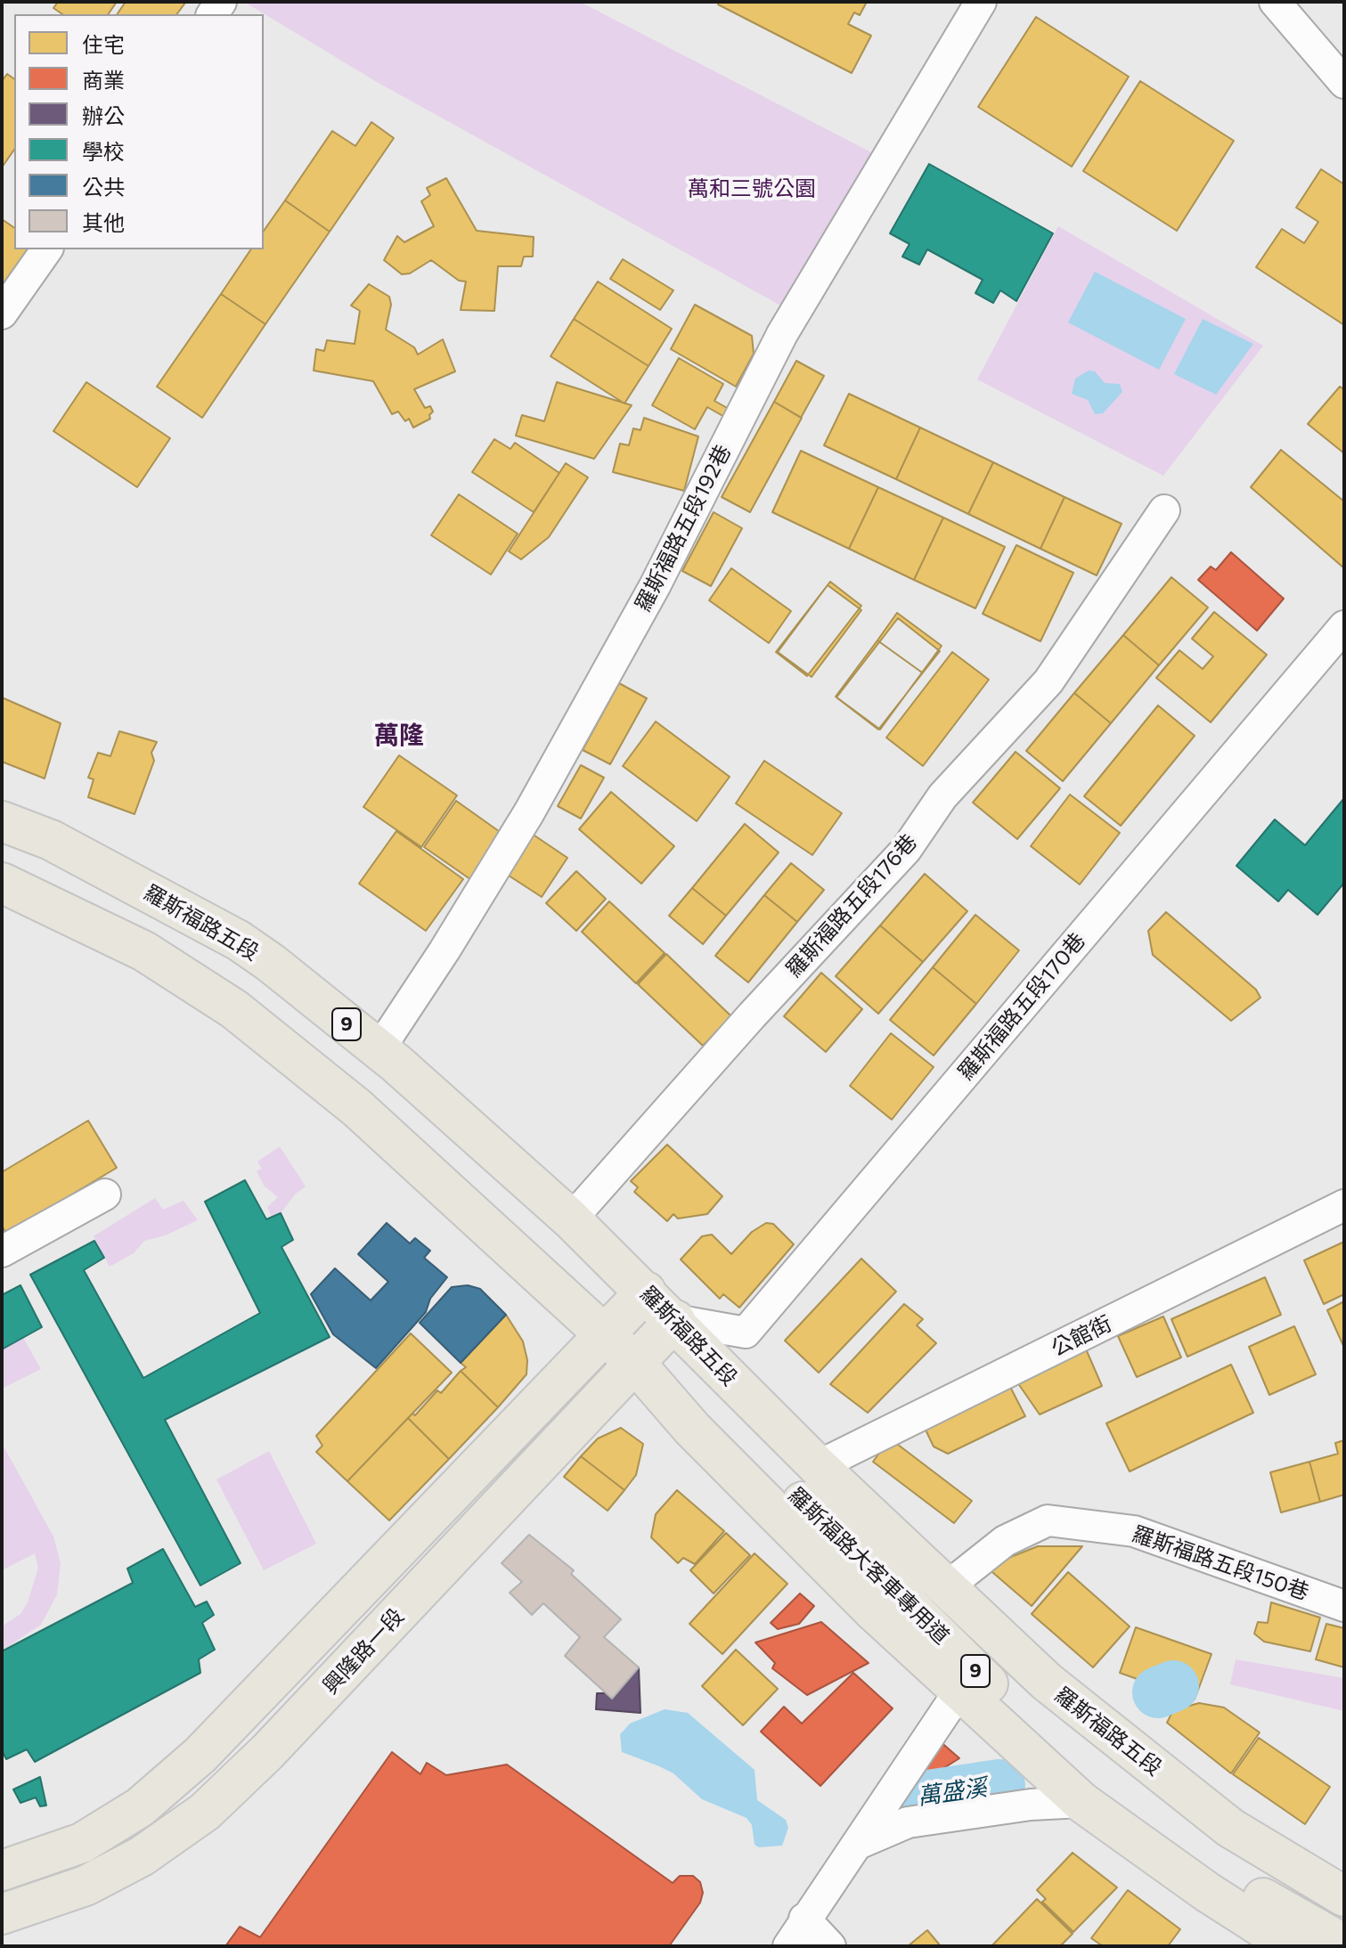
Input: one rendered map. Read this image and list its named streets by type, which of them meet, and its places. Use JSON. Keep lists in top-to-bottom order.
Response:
{
  "streets": {
    "main road": [
      "羅斯福路五段",
      "9",
      "羅斯福路大客車專用道",
      "興隆路一段"
    ],
    "street": [
      "羅斯福路五段192巷",
      "羅斯福路五段176巷",
      "羅斯福路五段170巷",
      "公館街",
      "羅斯福路五段150巷"
    ]
  },
  "crossings": [
    ["羅斯福路五段192巷", "羅斯福路五段"],
    ["羅斯福路五段176巷", "羅斯福路五段"],
    ["羅斯福路五段", "羅斯福路五段170巷"],
    ["羅斯福路五段", "公館街"],
    ["羅斯福路五段", "羅斯福路五段150巷"],
    ["羅斯福路五段", "興隆路一段"],
    ["羅斯福路五段170巷", "興隆路一段"],
    ["9", "羅斯福路大客車專用道"],
    ["9", "興隆路一段"],
    ["羅斯福路大客車專用道", "興隆路一段"]
  ],
  "districts": ["萬隆"],
  "water": ["萬盛溪"],
  "parks": ["萬和三號公園"],
  "legend": [
    "住宅",
    "商業",
    "辦公",
    "學校",
    "公共",
    "其他"
  ]
}
